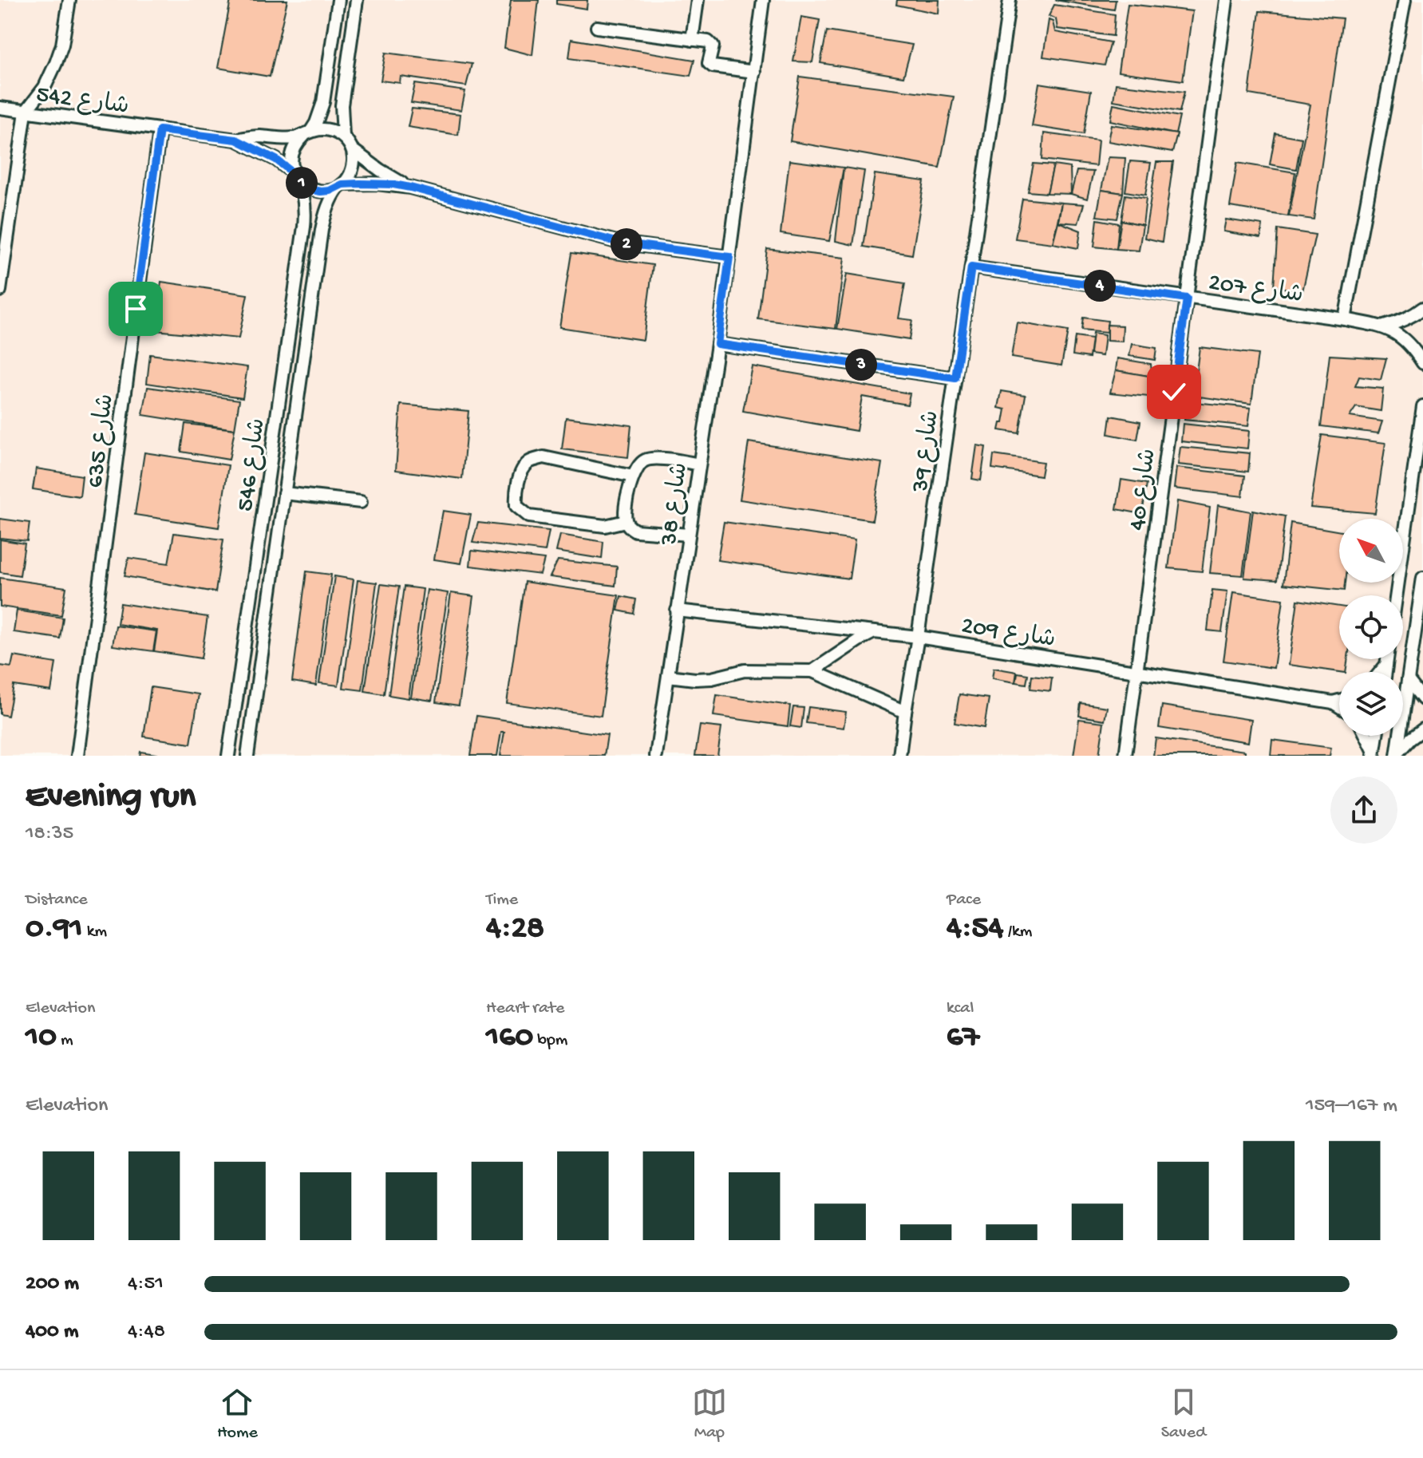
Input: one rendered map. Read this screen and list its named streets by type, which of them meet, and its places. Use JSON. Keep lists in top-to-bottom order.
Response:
{
  "streets": {
    "street": [
      "شارع 542",
      "شارع 207",
      "شارع 635",
      "شارع 39",
      "شارع 546",
      "شارع 40",
      "شارع 38",
      "شارع 209"
    ]
  },
  "crossings": [
    ["شارع 542", "شارع 635"],
    ["شارع 542", "شارع 546"],
    ["شارع 207", "شارع 39"],
    ["شارع 207", "شارع 40"],
    ["شارع 39", "شارع 209"],
    ["شارع 40", "شارع 209"],
    ["شارع 38", "شارع 209"]
  ],
  "north": "top left",
  "page": {
    "pins": [
      "1",
      "2",
      "4",
      "3"
    ],
    "heading": ["Evening run", "18:35"],
    "stats": [
      ["Distance", "0.91 km"],
      ["Time", "4:28"],
      ["Pace", "4:54 /km"],
      ["Elevation", "10 m"],
      ["Heart rate", "160 bpm"],
      ["kcal", "67"]
    ],
    "chart": ["Elevation", "159–167 m"],
    "list": [
      {
        "name": "200 m",
        "note": "4:51"
      },
      {
        "name": "400 m",
        "note": "4:48"
      }
    ],
    "tabs": ["Home", "Map", "Saved"]
  }
}
